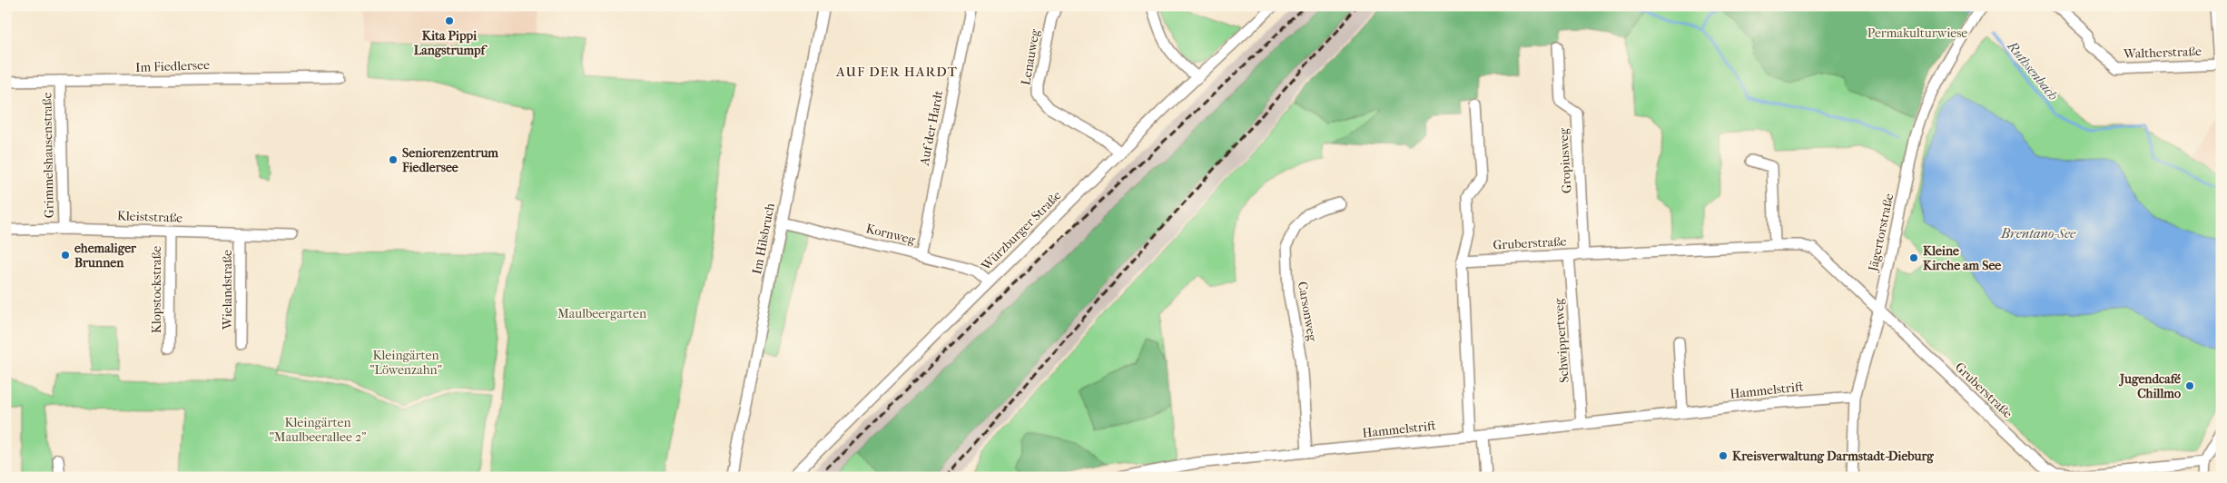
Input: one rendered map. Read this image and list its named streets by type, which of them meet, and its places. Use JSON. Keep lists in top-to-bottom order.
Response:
{
  "streets": {
    "street": [
      "Waltherstraße",
      "Lenauweg",
      "Im Fiedlersee",
      "Auf der Hardt",
      "Grimmelshausenstraße",
      "Gropiusweg",
      "Kleiststraße",
      "Würzburger Straße",
      "Jägertorstraße",
      "Kornweg",
      "Im Hilsbruch",
      "Gruberstraße",
      "Klopstockstraße",
      "Wielandstraße",
      "Carsonweg",
      "Schwippertweg",
      "Hammelstrift"
    ]
  },
  "crossings": [
    ["Lenauweg", "Würzburger Straße"],
    ["Im Fiedlersee", "Grimmelshausenstraße"],
    ["Auf der Hardt", "Kornweg"],
    ["Grimmelshausenstraße", "Kleiststraße"],
    ["Gropiusweg", "Gruberstraße"],
    ["Kleiststraße", "Klopstockstraße"],
    ["Kleiststraße", "Wielandstraße"],
    ["Würzburger Straße", "Kornweg"],
    ["Jägertorstraße", "Gruberstraße"],
    ["Jägertorstraße", "Hammelstrift"],
    ["Kornweg", "Im Hilsbruch"],
    ["Gruberstraße", "Schwippertweg"],
    ["Carsonweg", "Hammelstrift"],
    ["Schwippertweg", "Hammelstrift"]
  ],
  "districts": ["AUF DER HARDT"],
  "water": ["Ruthsenbach", "Brentano-See"],
  "parks": [
    "Permakulturwiese",
    "Maulbeergarten",
    "Kleingärten \"Löwenzahn\"",
    "Kleingärten \"Maulbeerallee 2\""
  ],
  "places": [
    "Kita Pippi Langstrumpf",
    "Seniorenzentrum Fiedlersee",
    "ehemaliger Brunnen",
    "Kleine Kirche am See",
    "Jugendcafé Chillmo",
    "Kreisverwaltung Darmstadt-Dieburg"
  ]
}
